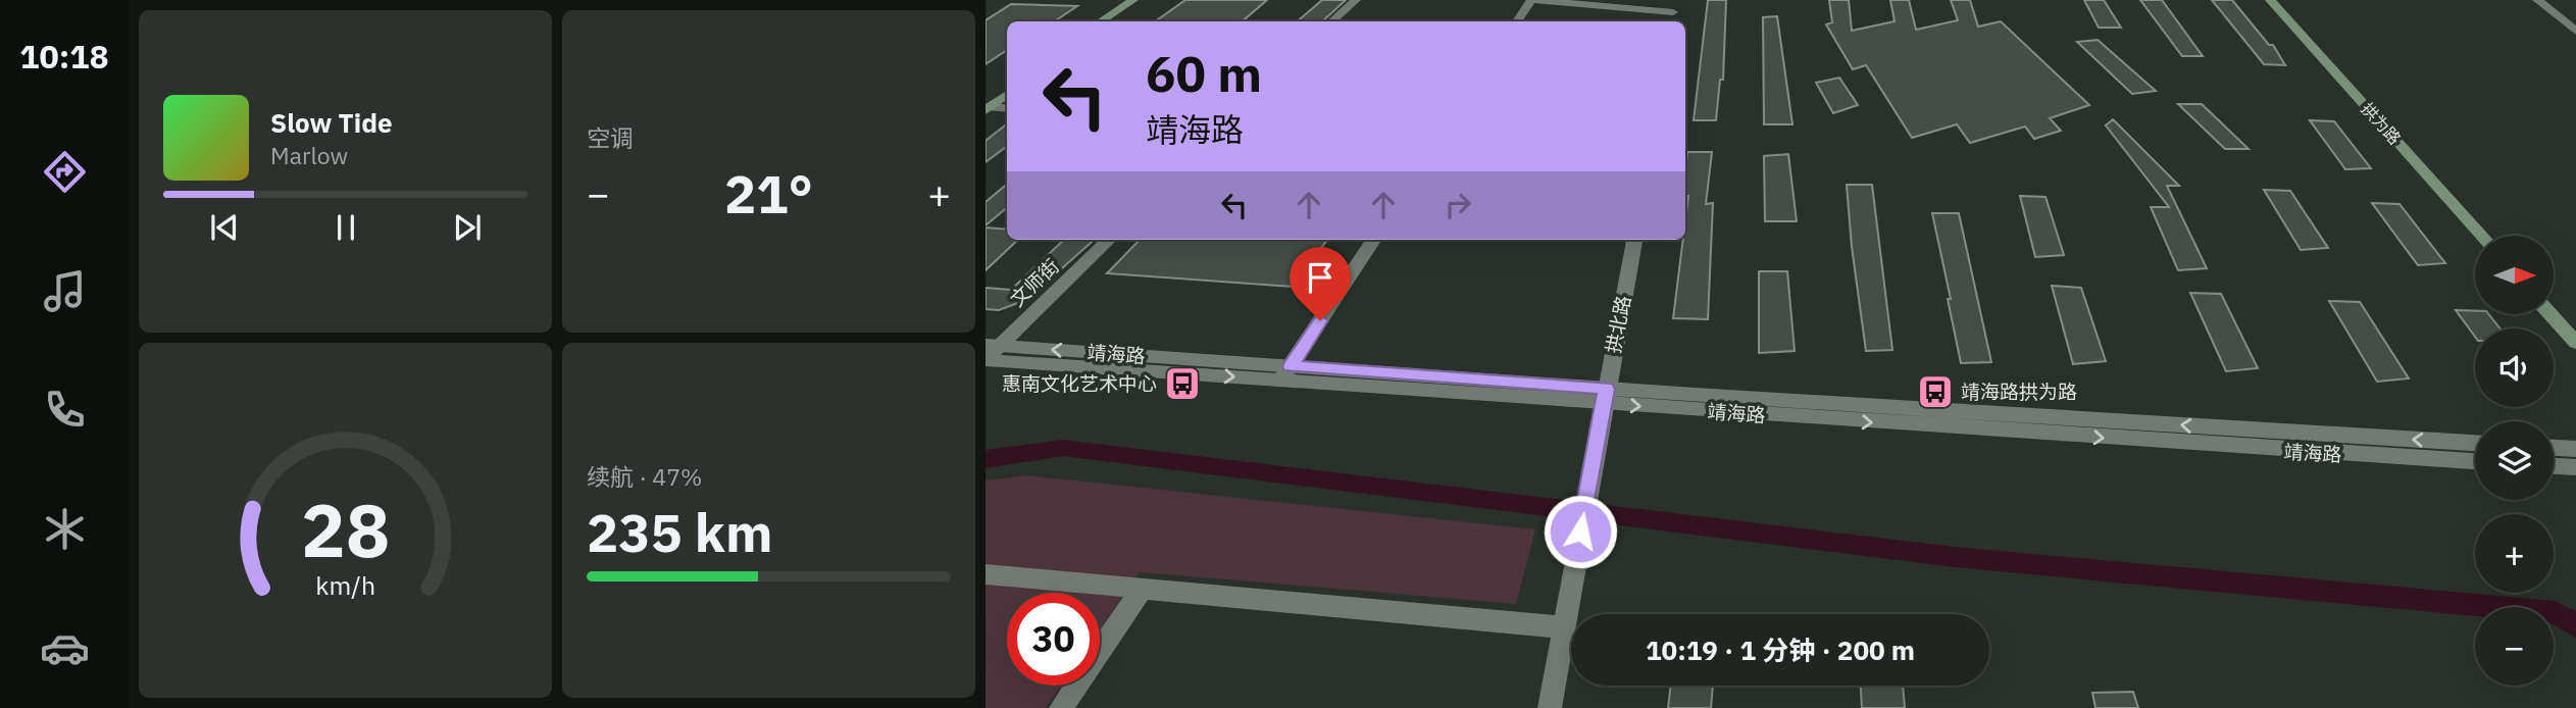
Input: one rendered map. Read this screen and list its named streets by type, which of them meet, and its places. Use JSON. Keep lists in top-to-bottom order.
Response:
{
  "streets": {
    "main road": ["拱为路"],
    "street": ["文师街", "拱北路", "靖海路"]
  },
  "crossings": [
    ["文师街", "靖海路"],
    ["拱北路", "靖海路"]
  ],
  "places": {
    "bus stop": ["惠南文化艺术中心", "靖海路拱为路"]
  },
  "north": "right",
  "page": {
    "tabs": "10:18",
    "tile": [
      "空调",
      ["续航 · 47%", "235 km"]
    ],
    "turn": ["60 m", "靖海路"],
    "song": ["Slow Tide", "Marlow"],
    "heat": ["−", "21°", "+"],
    "map_buttons": ["+", "−"],
    "limit": "30",
    "trip": "10:19 · 1 分钟 · 200 m",
    "gauge": ["28", "km/h"]
  }
}
